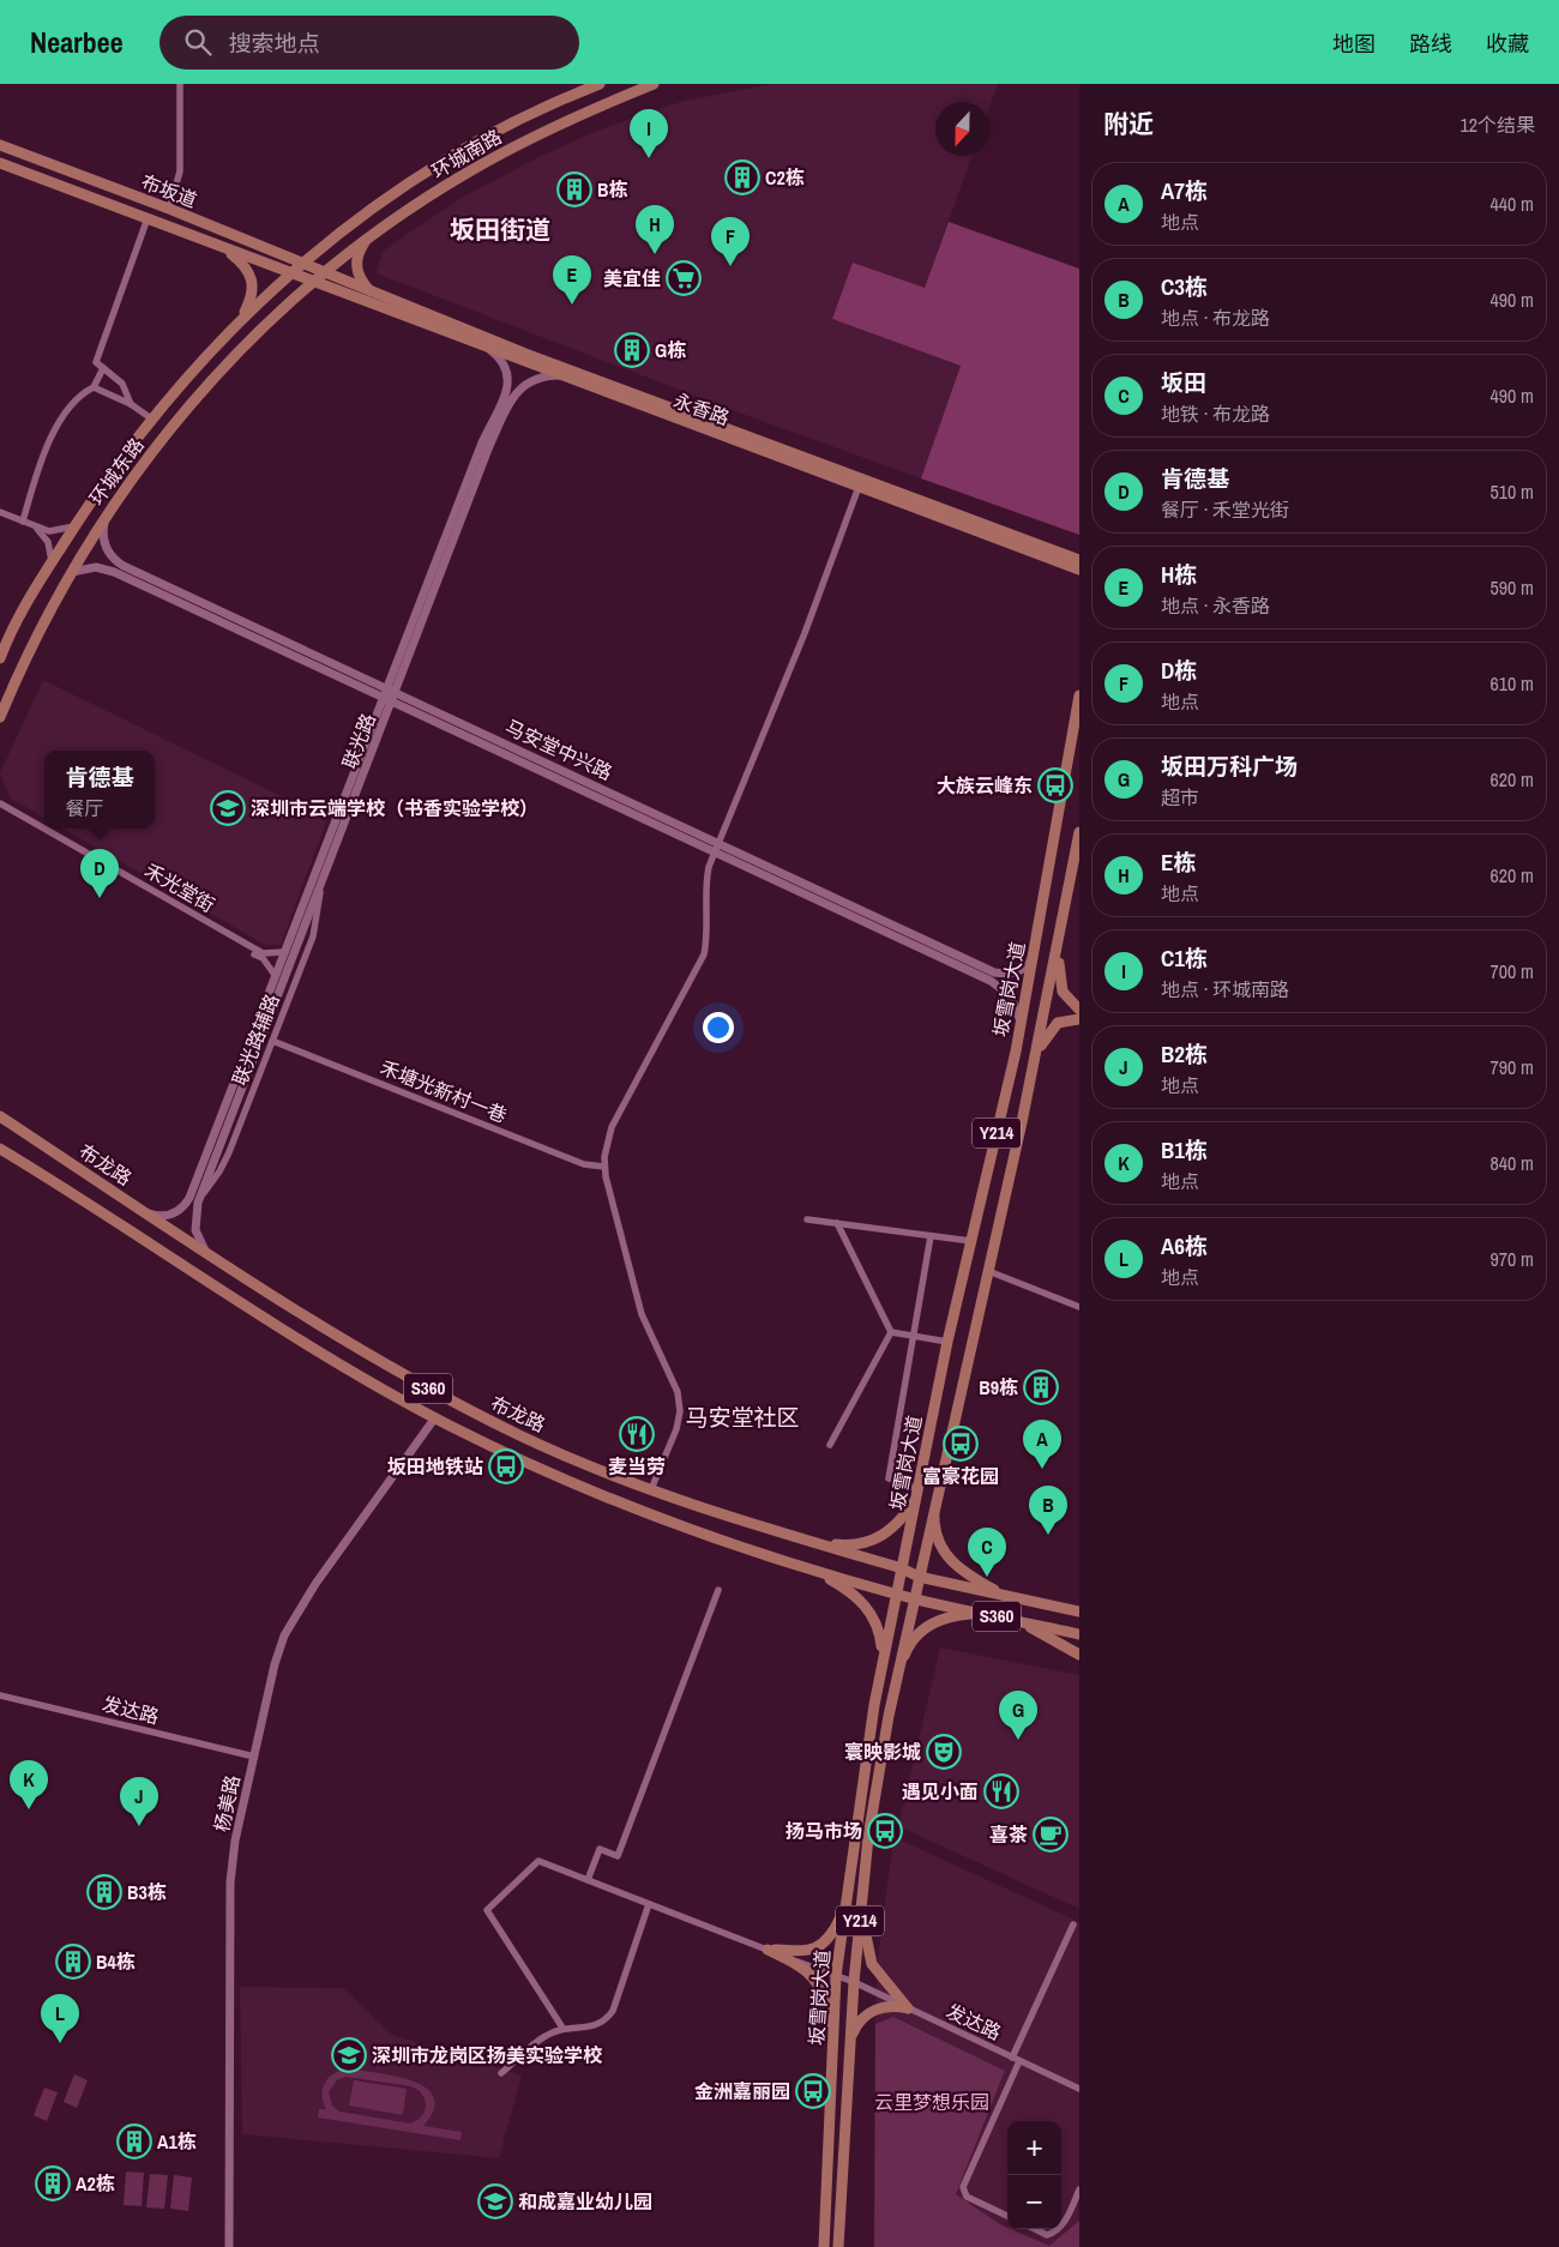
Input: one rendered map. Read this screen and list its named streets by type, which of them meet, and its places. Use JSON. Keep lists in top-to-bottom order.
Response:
{
  "streets": {
    "main road": [
      "环城南路",
      "布坂道",
      "永香路",
      "环城东路",
      "坂雪岗大道",
      "Y214",
      "布龙路",
      "S360"
    ],
    "street": [
      "联光路",
      "马安堂中兴路",
      "禾光堂街",
      "联光路辅路",
      "禾塘光新村一巷",
      "发达路",
      "杨美路"
    ]
  },
  "crossings": [
    ["环城南路", "布坂道"],
    ["环城南路", "永香路"],
    ["环城南路", "环城东路"],
    ["布坂道", "永香路"],
    ["布坂道", "环城东路"],
    ["永香路", "环城东路"],
    ["永香路", "联光路"],
    ["环城东路", "马安堂中兴路"],
    ["联光路", "马安堂中兴路"],
    ["联光路", "禾光堂街"],
    ["联光路", "联光路辅路"],
    ["联光路", "布龙路"],
    ["马安堂中兴路", "坂雪岗大道"],
    ["坂雪岗大道", "布龙路"],
    ["坂雪岗大道", "发达路"],
    ["联光路辅路", "禾塘光新村一巷"],
    ["布龙路", "杨美路"],
    ["发达路", "杨美路"]
  ],
  "districts": ["坂田街道", "马安堂社区"],
  "parks": ["云里梦想乐园"],
  "places": {
    "building": [
      "C2栋",
      "B栋",
      "G栋",
      "B9栋",
      "B3栋",
      "B4栋",
      "A1栋",
      "A2栋"
    ],
    "supermarket": ["美宜佳"],
    "bus stop": [
      "大族云峰东",
      "富豪花园",
      "坂田地铁站",
      "扬马市场",
      "金洲嘉丽园"
    ],
    "school or university": ["深圳市云端学校（书香实验学校）", "深圳市龙岗区扬美实验学校", "和成嘉业幼儿园"],
    "restaurant": ["麦当劳", "遇见小面"],
    "theatre": ["寰映影城"],
    "cafe": ["喜茶"]
  },
  "north": "bottom",
  "page": {
    "header": "Nearbee",
    "search": "搜索地点",
    "nav": ["地图", "路线", "收藏"],
    "heading": ["附近", "12个结果"],
    "pins": [
      "I",
      "H",
      "F",
      "E",
      "D",
      "A",
      "B",
      "C",
      "G",
      "K",
      "J",
      "L"
    ],
    "list": [
      {
        "mark": "A",
        "name": "A7栋",
        "note": "地点",
        "value": "440 m"
      },
      {
        "mark": "B",
        "name": "C3栋",
        "note": "地点 · 布龙路",
        "value": "490 m"
      },
      {
        "mark": "C",
        "name": "坂田",
        "note": "地铁 · 布龙路",
        "value": "490 m"
      },
      {
        "mark": "D",
        "name": "肯德基",
        "note": "餐厅 · 禾堂光街",
        "value": "510 m"
      },
      {
        "mark": "E",
        "name": "H栋",
        "note": "地点 · 永香路",
        "value": "590 m"
      },
      {
        "mark": "F",
        "name": "D栋",
        "note": "地点",
        "value": "610 m"
      },
      {
        "mark": "G",
        "name": "坂田万科广场",
        "note": "超市",
        "value": "620 m"
      },
      {
        "mark": "H",
        "name": "E栋",
        "note": "地点",
        "value": "620 m"
      },
      {
        "mark": "I",
        "name": "C1栋",
        "note": "地点 · 环城南路",
        "value": "700 m"
      },
      {
        "mark": "J",
        "name": "B2栋",
        "note": "地点",
        "value": "790 m"
      },
      {
        "mark": "K",
        "name": "B1栋",
        "note": "地点",
        "value": "840 m"
      },
      {
        "mark": "L",
        "name": "A6栋",
        "note": "地点",
        "value": "970 m"
      }
    ],
    "popup": ["肯德基", "餐厅"],
    "map_buttons": ["+", "−"]
  }
}
